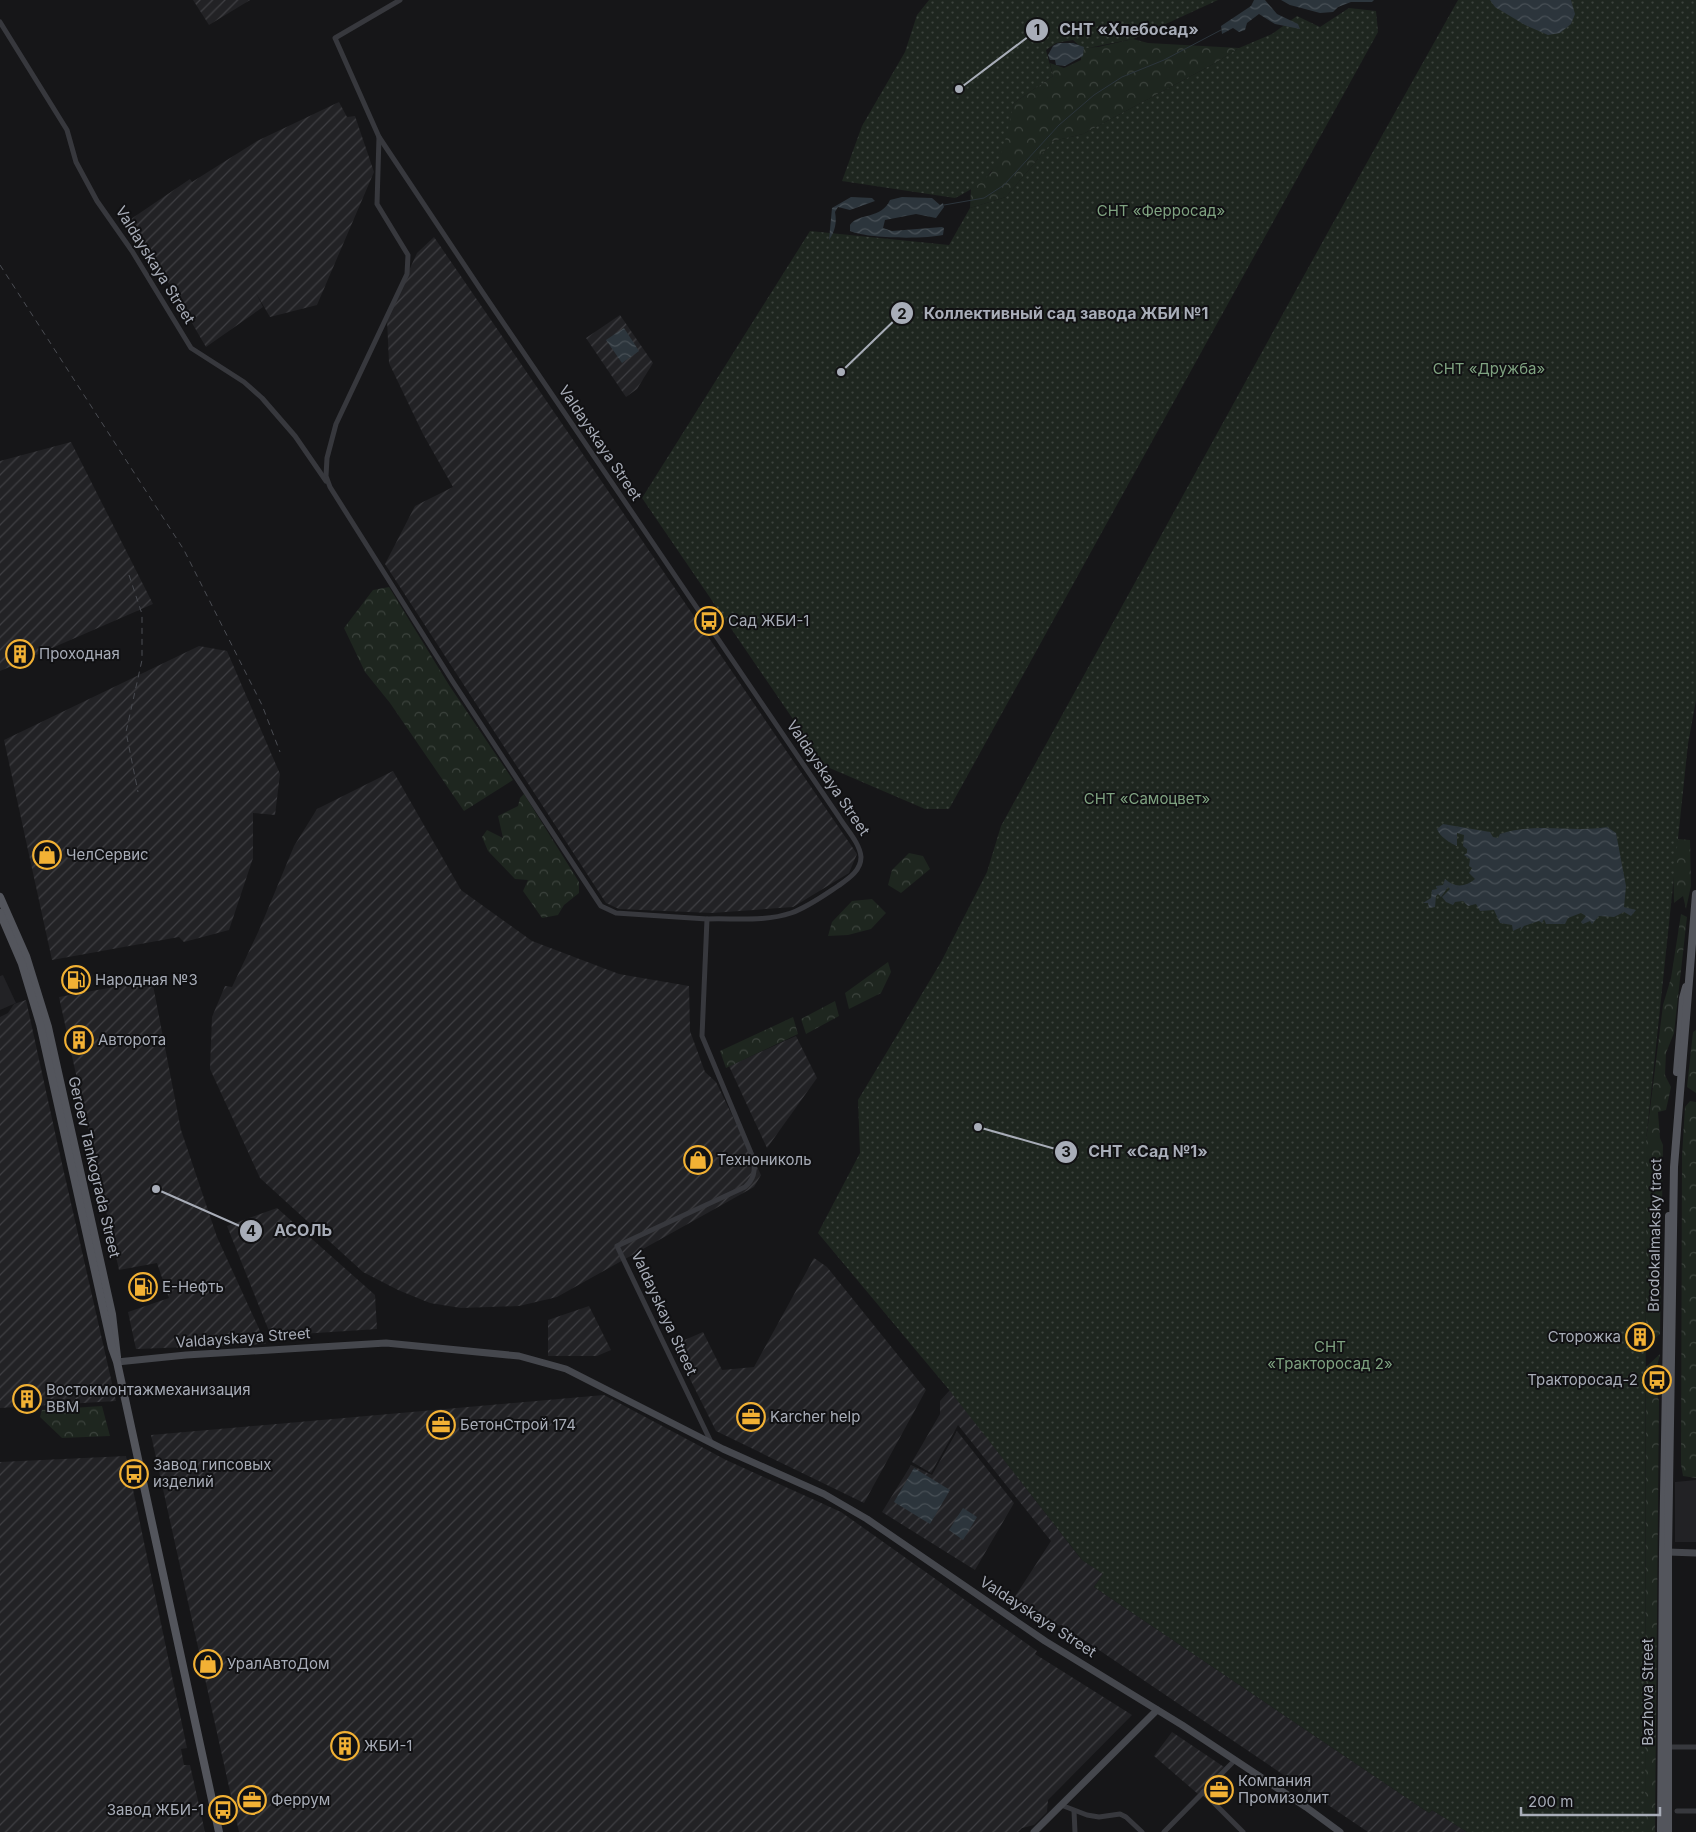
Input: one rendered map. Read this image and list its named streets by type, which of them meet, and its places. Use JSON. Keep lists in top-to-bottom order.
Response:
{
  "streets": {
    "main road": ["Geroev Tankograda Street", "Brodokalmaksky tract", "Bazhova Street"],
    "street": ["Valdayskaya Street"]
  },
  "crossings": [
    ["Valdayskaya Street", "Geroev Tankograda Street"],
    ["Brodokalmaksky tract", "Bazhova Street"]
  ],
  "parks": [
    "СНТ «Ферросад»",
    "СНТ «Дружба»",
    "СНТ «Самоцвет»",
    "СНТ «Тракторосад 2»"
  ],
  "places": {
    "other": [
      "СНТ «Хлебосад»",
      "Коллективный сад завода ЖБИ №1",
      "СНТ «Сад №1»",
      "АСОЛЬ"
    ],
    "bus stop": [
      "Сад ЖБИ-1",
      "Тракторосад-2",
      "Завод гипсовых изделий",
      "Завод ЖБИ-1"
    ],
    "building": [
      "Проходная",
      "Авторота",
      "Сторожка",
      "Востокмонтажмеханизация ВВМ",
      "ЖБИ-1"
    ],
    "shop": ["ЧелСервис", "Технониколь", "УралАвтоДом"],
    "fuel station": ["Народная №3", "E-Нефть"],
    "office": [
      "Karcher help",
      "БетонСтрой 174",
      "Компания Промизолит",
      "Феррум"
    ]
  },
  "scale_bar": "200 m"
}
